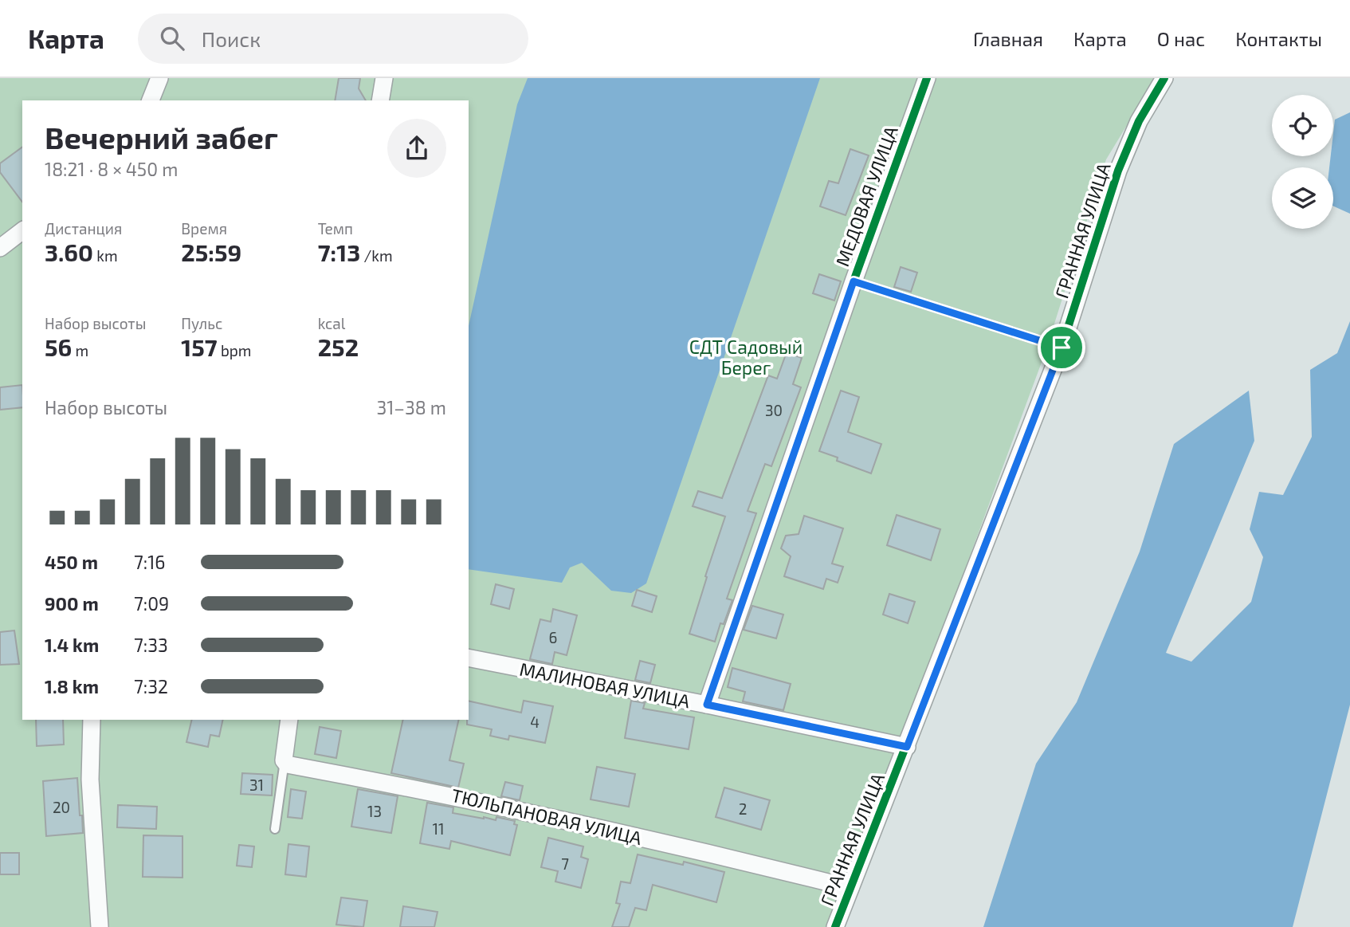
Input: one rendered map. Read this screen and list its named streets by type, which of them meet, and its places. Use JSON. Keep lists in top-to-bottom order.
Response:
{
  "streets": {
    "street": [
      "МЕДОВАЯ УЛИЦА",
      "ГРАННАЯ УЛИЦА",
      "МАЛИНОВАЯ УЛИЦА",
      "ТЮЛЬПАНОВАЯ УЛИЦА"
    ]
  },
  "crossings": [
    ["МЕДОВАЯ УЛИЦА", "МАЛИНОВАЯ УЛИЦА"],
    ["ГРАННАЯ УЛИЦА", "МАЛИНОВАЯ УЛИЦА"],
    ["ГРАННАЯ УЛИЦА", "ТЮЛЬПАНОВАЯ УЛИЦА"]
  ],
  "parks": ["СДТ Садовый Берег"],
  "house_numbers": [
    "30",
    "6",
    "4",
    "31",
    "20",
    "2",
    "13",
    "11",
    "7"
  ],
  "page": {
    "header": "Карта",
    "search": "Поиск",
    "nav": [
      "Главная",
      "Карта",
      "О нас",
      "Контакты"
    ],
    "heading": ["Вечерний забег", "18:21 · 8 × 450 m"],
    "stats": [
      ["Дистанция", "3.60 km"],
      ["Время", "25:59"],
      ["Темп", "7:13 /km"],
      ["Набор высоты", "56 m"],
      ["Пульс", "157 bpm"],
      ["kcal", "252"]
    ],
    "chart": ["Набор высоты", "31–38 m"],
    "list": [
      {
        "name": "450 m",
        "note": "7:16"
      },
      {
        "name": "900 m",
        "note": "7:09"
      },
      {
        "name": "1.4 km",
        "note": "7:33"
      },
      {
        "name": "1.8 km",
        "note": "7:32"
      }
    ]
  }
}
